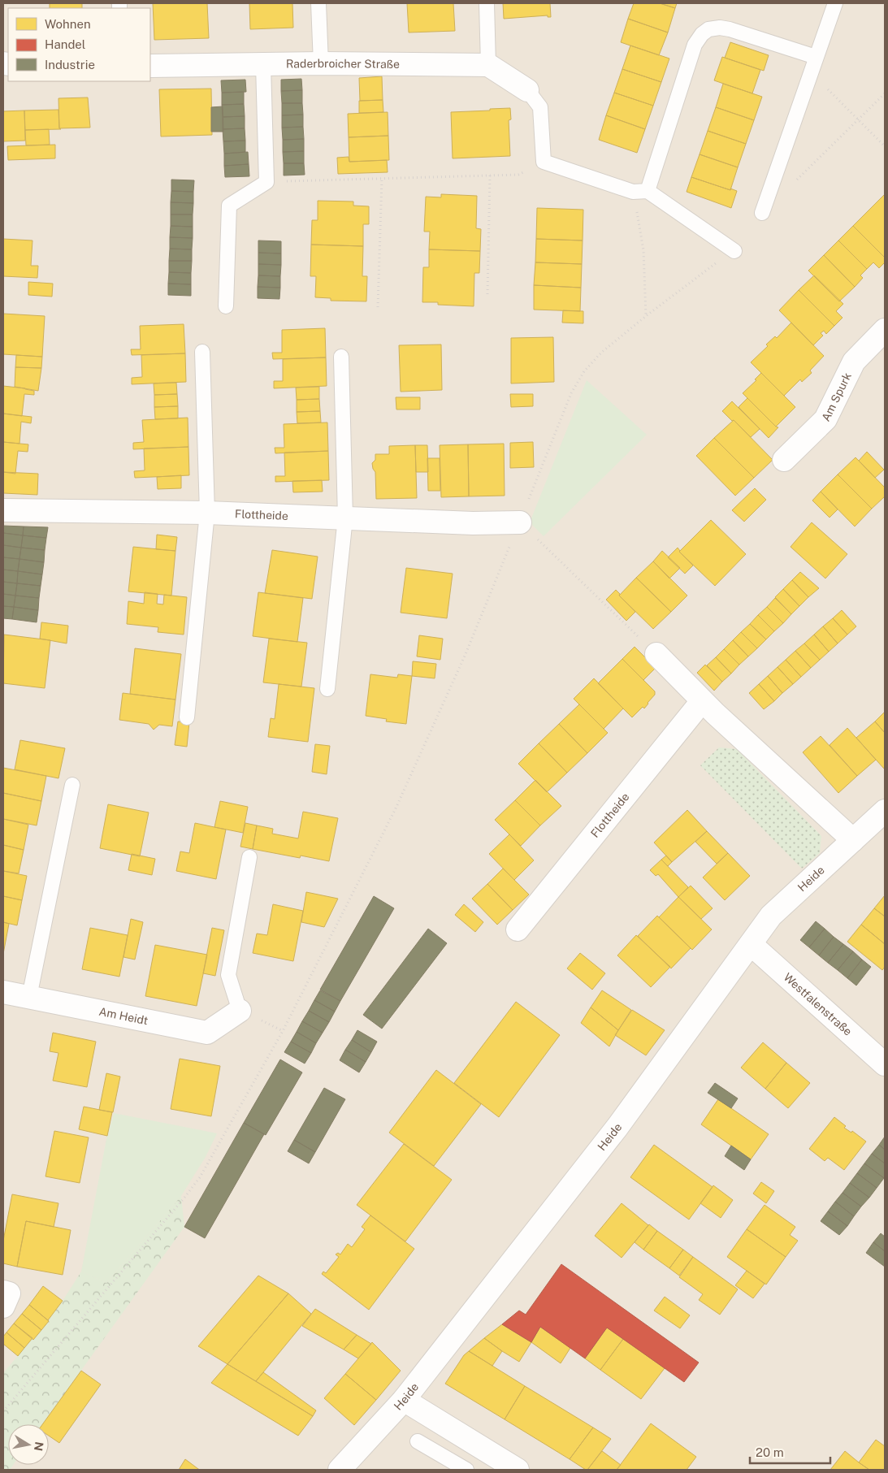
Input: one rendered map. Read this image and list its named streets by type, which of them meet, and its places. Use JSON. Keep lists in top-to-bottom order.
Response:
{
  "streets": {
    "street": [
      "Raderbroicher Straße",
      "Am Spurk",
      "Flottheide",
      "Heide",
      "Westfalenstraße",
      "Am Heidt"
    ]
  },
  "crossings": [
    ["Heide", "Westfalenstraße"]
  ],
  "legend": ["Wohnen", "Handel", "Industrie"],
  "scale_bar": "20 m",
  "north": "right"
}
